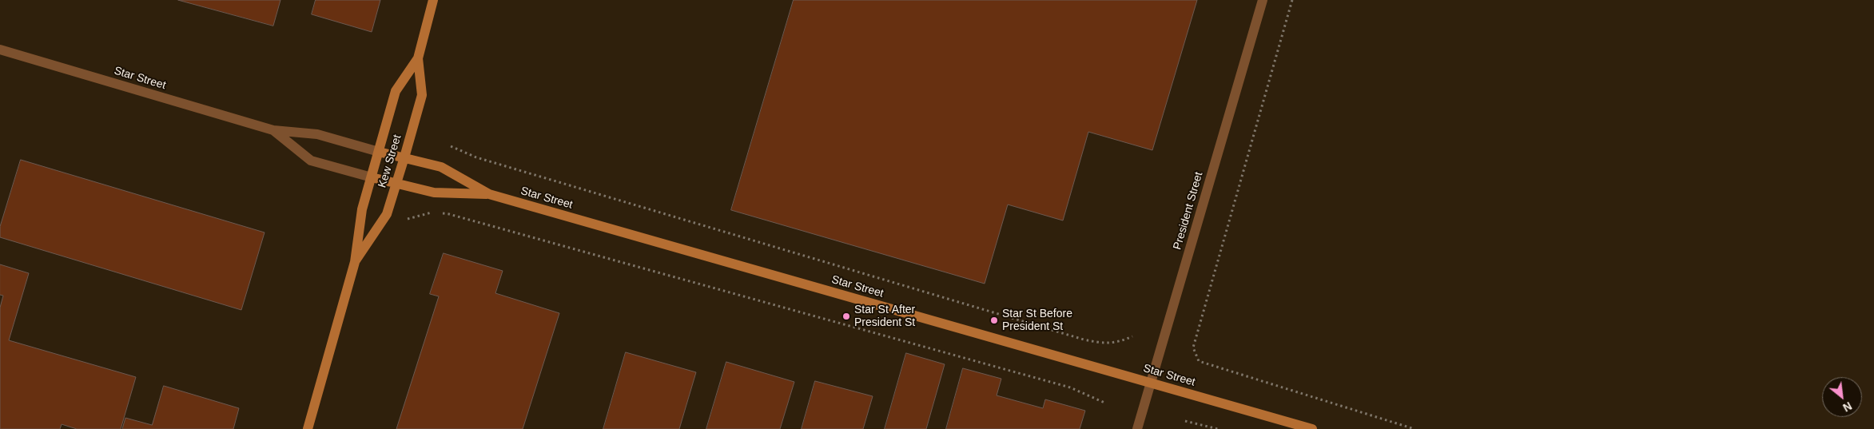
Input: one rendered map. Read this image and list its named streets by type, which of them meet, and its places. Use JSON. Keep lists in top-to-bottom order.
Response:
{
  "streets": {
    "street": ["Star Street", "Kew Street", "President Street"]
  },
  "crossings": [
    ["Star Street", "Kew Street"],
    ["Star Street", "President Street"]
  ],
  "places": ["Star St After President St", "Star St Before President St"],
  "north": "bottom right"
}
